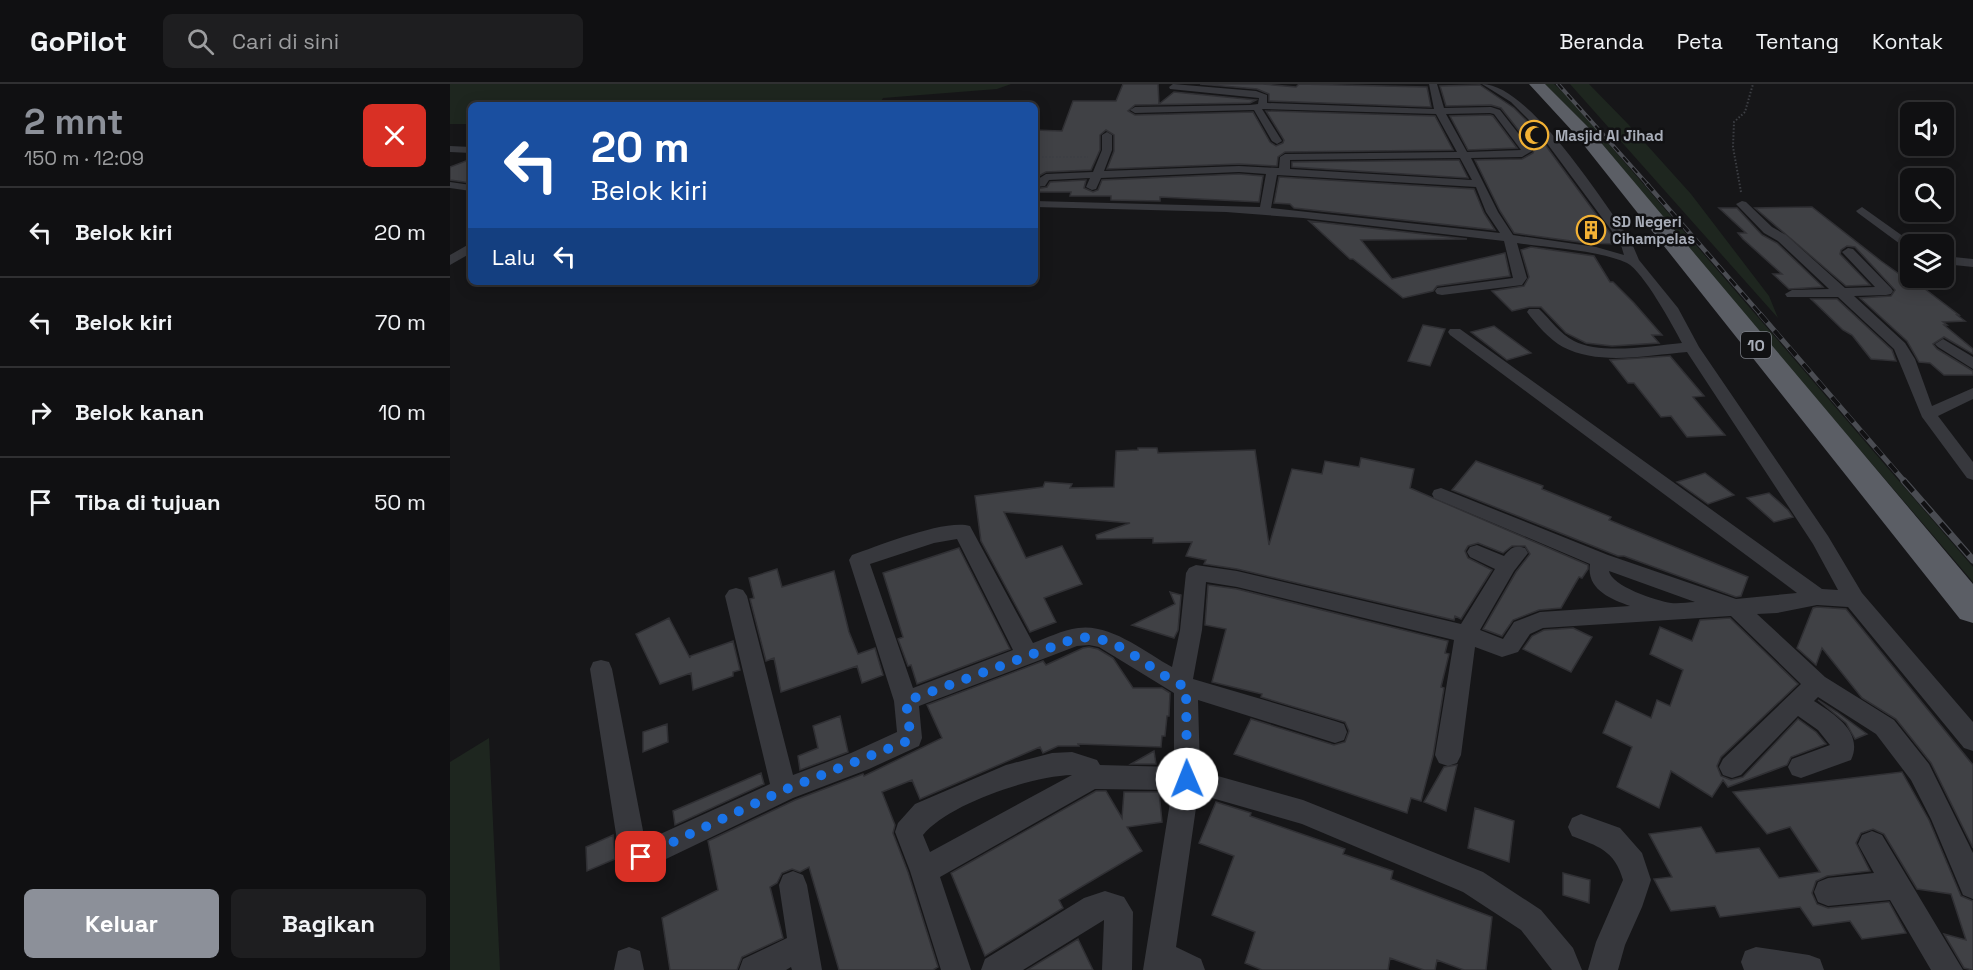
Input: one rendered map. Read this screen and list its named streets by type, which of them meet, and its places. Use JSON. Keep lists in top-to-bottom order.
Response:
{
  "streets": {
    "highway": ["10"]
  },
  "places": {
    "mosque": ["Masjid Al Jihad"],
    "building": ["SD Negeri Cihampelas"]
  },
  "page": {
    "header": "GoPilot",
    "search": "Cari di sini",
    "nav": [
      "Beranda",
      "Peta",
      "Tentang",
      "Kontak"
    ],
    "heading": ["2 mnt", "150 m · 12:09"],
    "turn": ["20 m", "Belok kiri"],
    "list": [
      {
        "name": "Belok kiri",
        "value": "20 m"
      },
      {
        "name": "Belok kiri",
        "value": "70 m"
      },
      {
        "name": "Belok kanan",
        "value": "10 m"
      },
      {
        "name": "Tiba di tujuan",
        "value": "50 m"
      }
    ],
    "then": "Lalu",
    "buttons": ["Keluar", "Bagikan"]
  }
}
